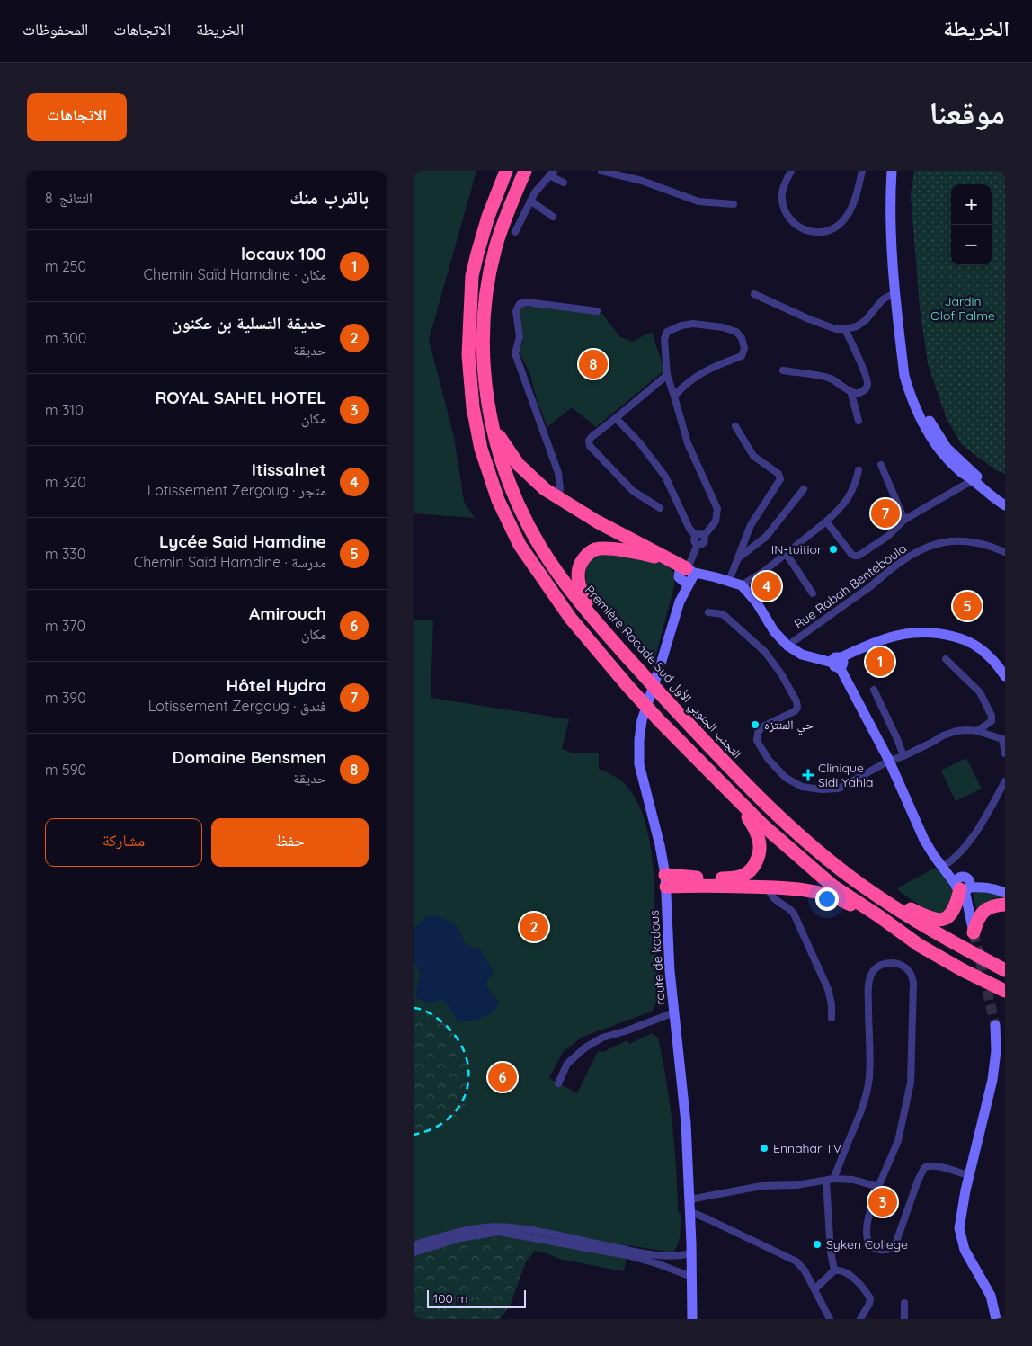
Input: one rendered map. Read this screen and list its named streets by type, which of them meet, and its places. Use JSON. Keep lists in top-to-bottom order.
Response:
{
  "streets": {
    "highway": ["Première Rocade Sud التجنب الجنوبي الأول"],
    "main road": ["route de kadous"],
    "street": ["Rue Rabah Benteboula"]
  },
  "parks": ["Jardin Olof Palme"],
  "places": {
    "other": [
      "IN-tuition",
      "حي المنتزه",
      "Ennahar TV",
      "Syken College"
    ],
    "health": ["Clinique Sidi Yahia"]
  },
  "scale_bar": "100 m",
  "page": {
    "header": "الخريطة",
    "nav": ["الخريطة", "الاتجاهات", "المحفوظات"],
    "title": "موقعنا",
    "buttons": [
      "الاتجاهات",
      ["حفظ", "مشاركة"]
    ],
    "heading": ["بالقرب منك", "النتائج: 8"],
    "map_buttons": ["+", "−"],
    "list": [
      {
        "mark": "1",
        "name": "100 locaux",
        "note": "مكان · Chemin Saïd Hamdine",
        "value": "250 m"
      },
      {
        "mark": "2",
        "name": "حديقة التسلية بن عكنون",
        "note": "حديقة",
        "value": "300 m"
      },
      {
        "mark": "3",
        "name": "ROYAL SAHEL HOTEL",
        "note": "مكان",
        "value": "310 m"
      },
      {
        "mark": "4",
        "name": "Itissalnet",
        "note": "متجر · Lotissement Zergoug",
        "value": "320 m"
      },
      {
        "mark": "5",
        "name": "Lycée Said Hamdine",
        "note": "مدرسة · Chemin Saïd Hamdine",
        "value": "330 m"
      },
      {
        "mark": "6",
        "name": "Amirouch",
        "note": "مكان",
        "value": "370 m"
      },
      {
        "mark": "7",
        "name": "Hôtel Hydra",
        "note": "فندق · Lotissement Zergoug",
        "value": "390 m"
      },
      {
        "mark": "8",
        "name": "Domaine Bensmen",
        "note": "حديقة",
        "value": "590 m"
      }
    ],
    "pins": [
      "8",
      "7",
      "4",
      "5",
      "1",
      "2",
      "6",
      "3"
    ],
    "scale": "100 m"
  }
}
